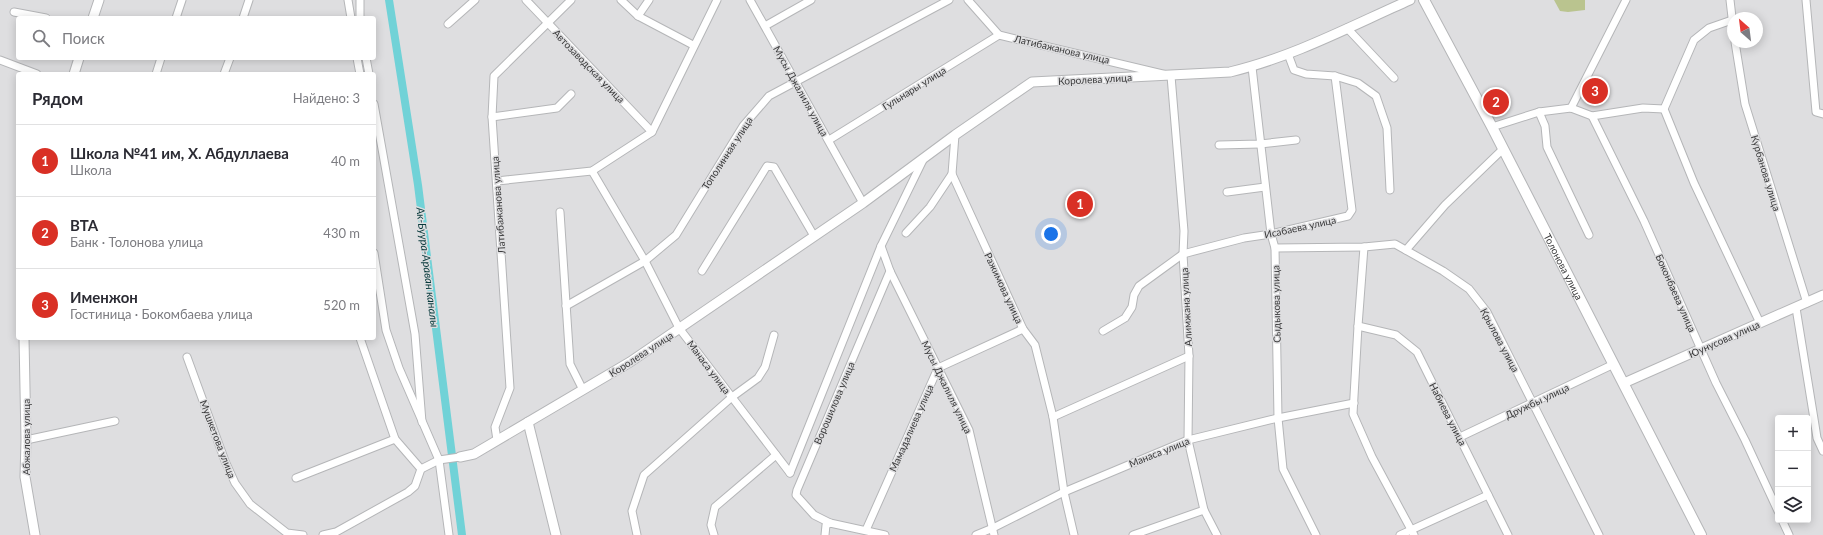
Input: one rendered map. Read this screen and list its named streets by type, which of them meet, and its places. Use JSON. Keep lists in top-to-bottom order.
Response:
{
  "streets": {
    "main road": ["Толонова улица"],
    "street": [
      "Латибажанова улица",
      "Автозаводская улица",
      "Королева улица",
      "Гульнары улица",
      "Мусы Джалиля улица",
      "Тополинная улица",
      "Курбанова улица",
      "Исабаева улица",
      "Ражимова улица",
      "Боконбаева улица",
      "Сыдыкова улица",
      "Алимжана улица",
      "Юунусова улица",
      "Крылова улица",
      "Манаса улица",
      "Дружбы улица",
      "Ворошилова улица",
      "Набиева улица",
      "Мамадалиева улица",
      "Абжалова улица",
      "Мушкетова улица"
    ]
  },
  "crossings": [
    ["Латибажанова улица", "Автозаводская улица"],
    ["Латибажанова улица", "Королева улица"],
    ["Латибажанова улица", "Гульнары улица"],
    ["Латибажанова улица", "Алимжана улица"],
    ["Королева улица", "Мусы Джалиля улица"],
    ["Королева улица", "Ражимова улица"],
    ["Королева улица", "Сыдыкова улица"],
    ["Королева улица", "Алимжана улица"],
    ["Королева улица", "Манаса улица"],
    ["Королева улица", "Ворошилова улица"],
    ["Гульнары улица", "Мусы Джалиля улица"],
    ["Мусы Джалиля улица", "Тополинная улица"],
    ["Мусы Джалиля улица", "Манаса улица"],
    ["Мусы Джалиля улица", "Ворошилова улица"],
    ["Мусы Джалиля улица", "Мамадалиева улица"],
    ["Тополинная улица", "Манаса улица"],
    ["Курбанова улица", "Юунусова улица"],
    ["Исабаева улица", "Сыдыкова улица"],
    ["Исабаева улица", "Алимжана улица"],
    ["Толонова улица", "Юунусова улица"],
    ["Толонова улица", "Дружбы улица"],
    ["Ражимова улица", "Манаса улица"],
    ["Боконбаева улица", "Юунусова улица"],
    ["Сыдыкова улица", "Крылова улица"],
    ["Сыдыкова улица", "Манаса улица"],
    ["Алимжана улица", "Манаса улица"],
    ["Крылова улица", "Дружбы улица"],
    ["Манаса улица", "Ворошилова улица"],
    ["Дружбы улица", "Набиева улица"]
  ],
  "water": ["Ак-Буура-Араван каналы"],
  "north": "top left",
  "page": {
    "search": "Поиск",
    "heading": ["Рядом", "Найдено: 3"],
    "pins": ["3", "2", "1"],
    "list": [
      {
        "mark": "1",
        "name": "Школа №41 им, Х. Абдуллаева",
        "note": "Школа",
        "value": "40 m"
      },
      {
        "mark": "2",
        "name": "BTA",
        "note": "Банк · Толонова улица",
        "value": "430 m"
      },
      {
        "mark": "3",
        "name": "Именжон",
        "note": "Гостиница · Бокомбаева улица",
        "value": "520 m"
      }
    ],
    "map_buttons": ["+", "−"]
  }
}
